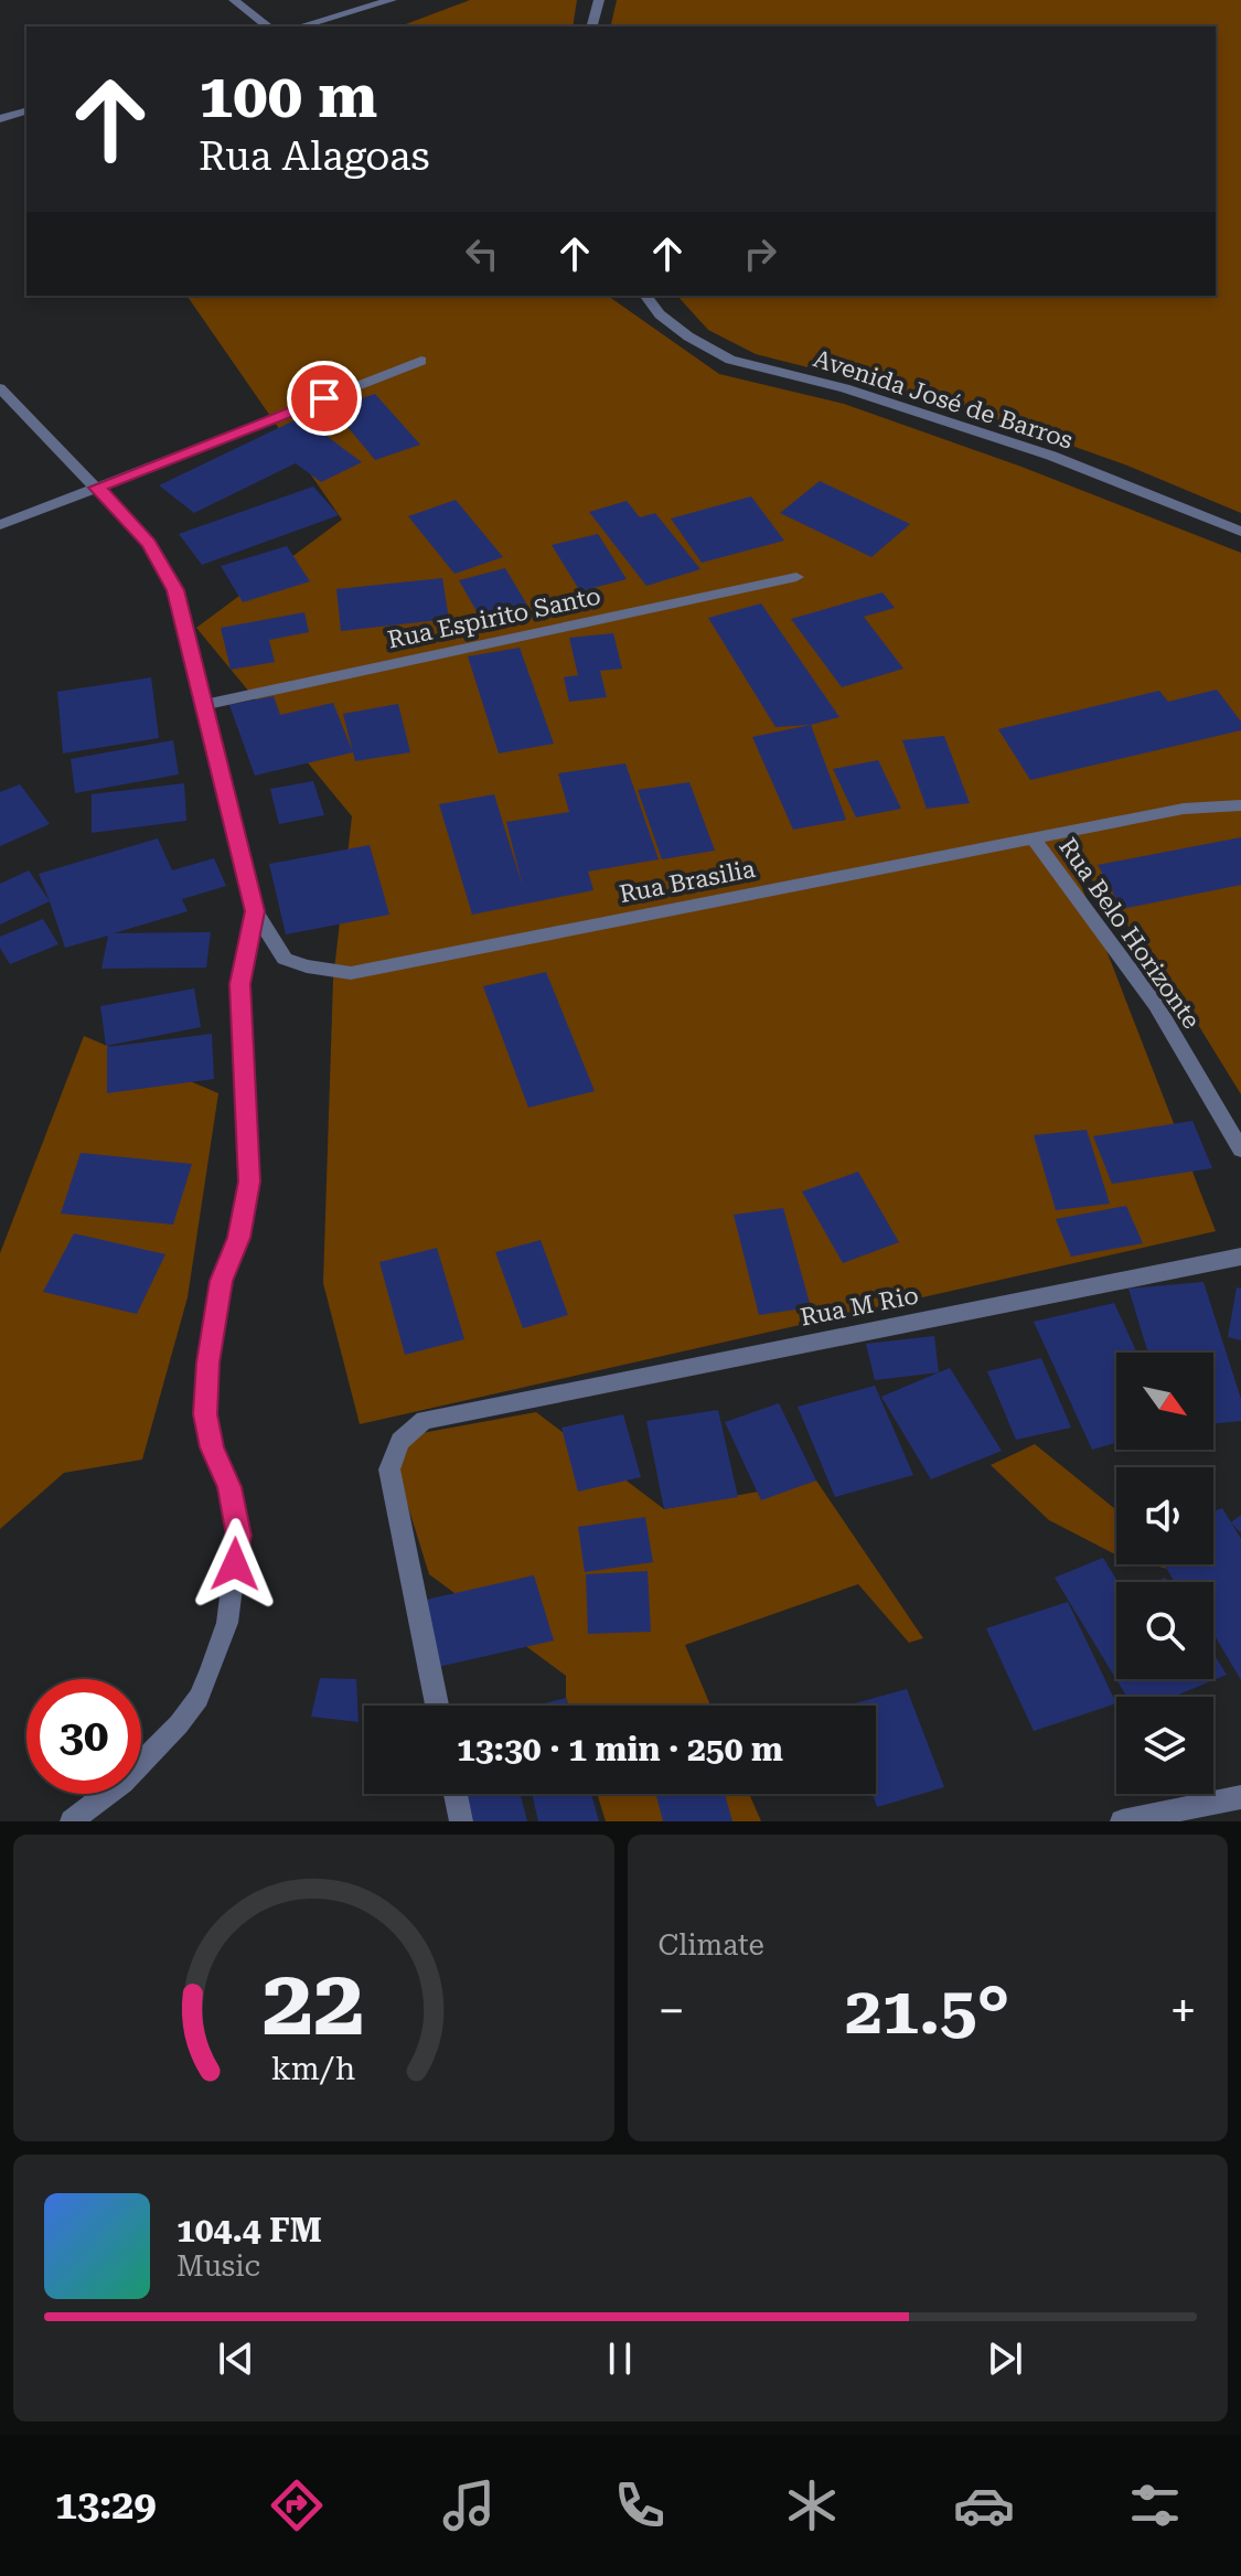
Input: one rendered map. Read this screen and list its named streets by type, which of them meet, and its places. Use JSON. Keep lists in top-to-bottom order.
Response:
{
  "streets": {
    "street": [
      "Avenida José de Barros",
      "Rua Espirito Santo",
      "Rua Brasilia",
      "Rua Belo Horizonte",
      "Rua M Rio"
    ]
  },
  "crossings": [
    ["Rua Brasilia", "Rua Belo Horizonte"]
  ],
  "north": "bottom right",
  "page": {
    "turn": ["100 m", "Rua Alagoas"],
    "limit": "30",
    "trip": "13:30 · 1 min · 250 m",
    "tile": "Climate",
    "heat": ["−", "21.5°", "+"],
    "song": ["104.4 FM", "Music"],
    "tabs": "13:29",
    "gauge": ["22", "km/h"]
  }
}
